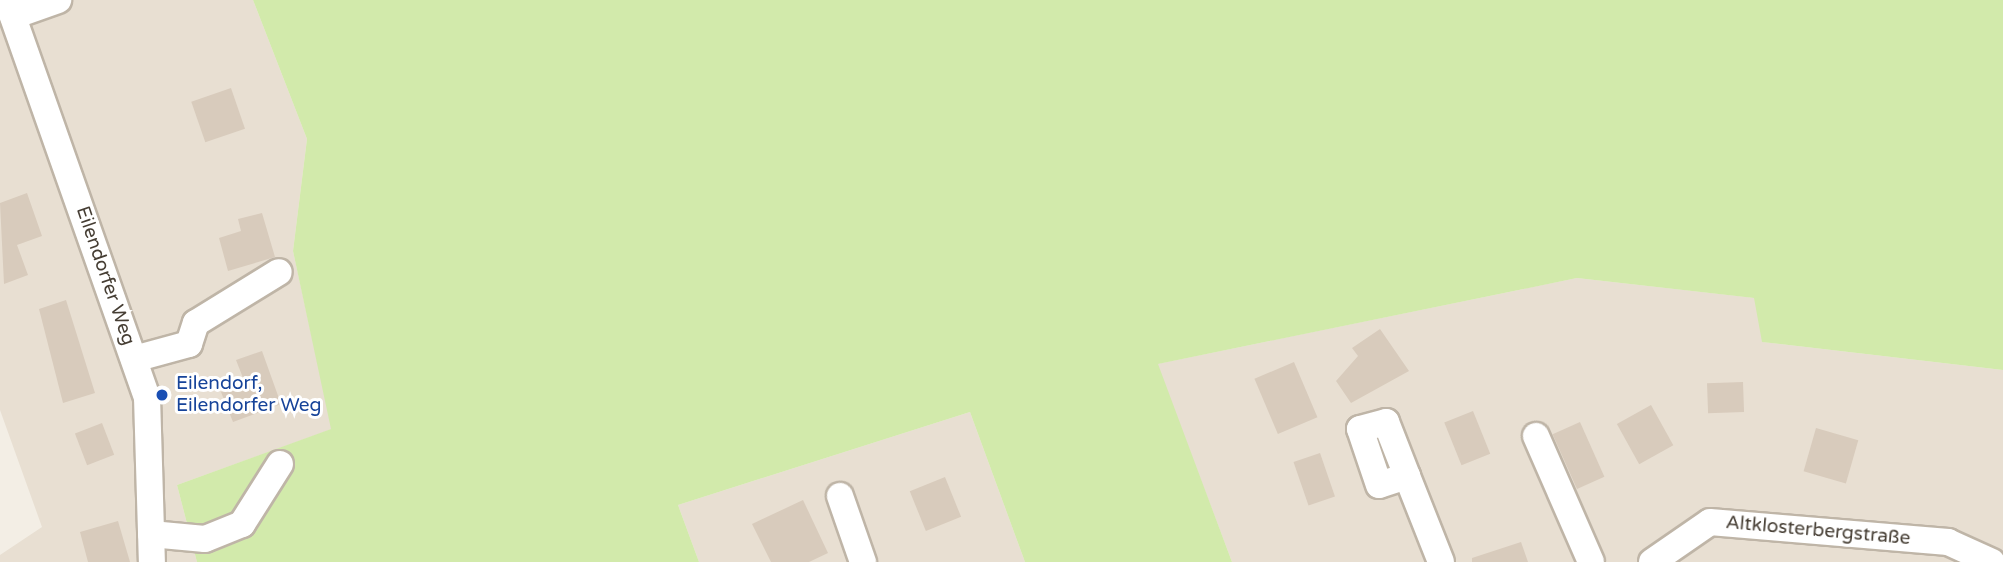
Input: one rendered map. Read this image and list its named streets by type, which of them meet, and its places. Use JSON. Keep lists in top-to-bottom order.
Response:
{
  "streets": {
    "street": ["Eilendorfer Weg", "Altklosterbergstraße"]
  },
  "places": ["Eilendorf, Eilendorfer Weg"]
}
